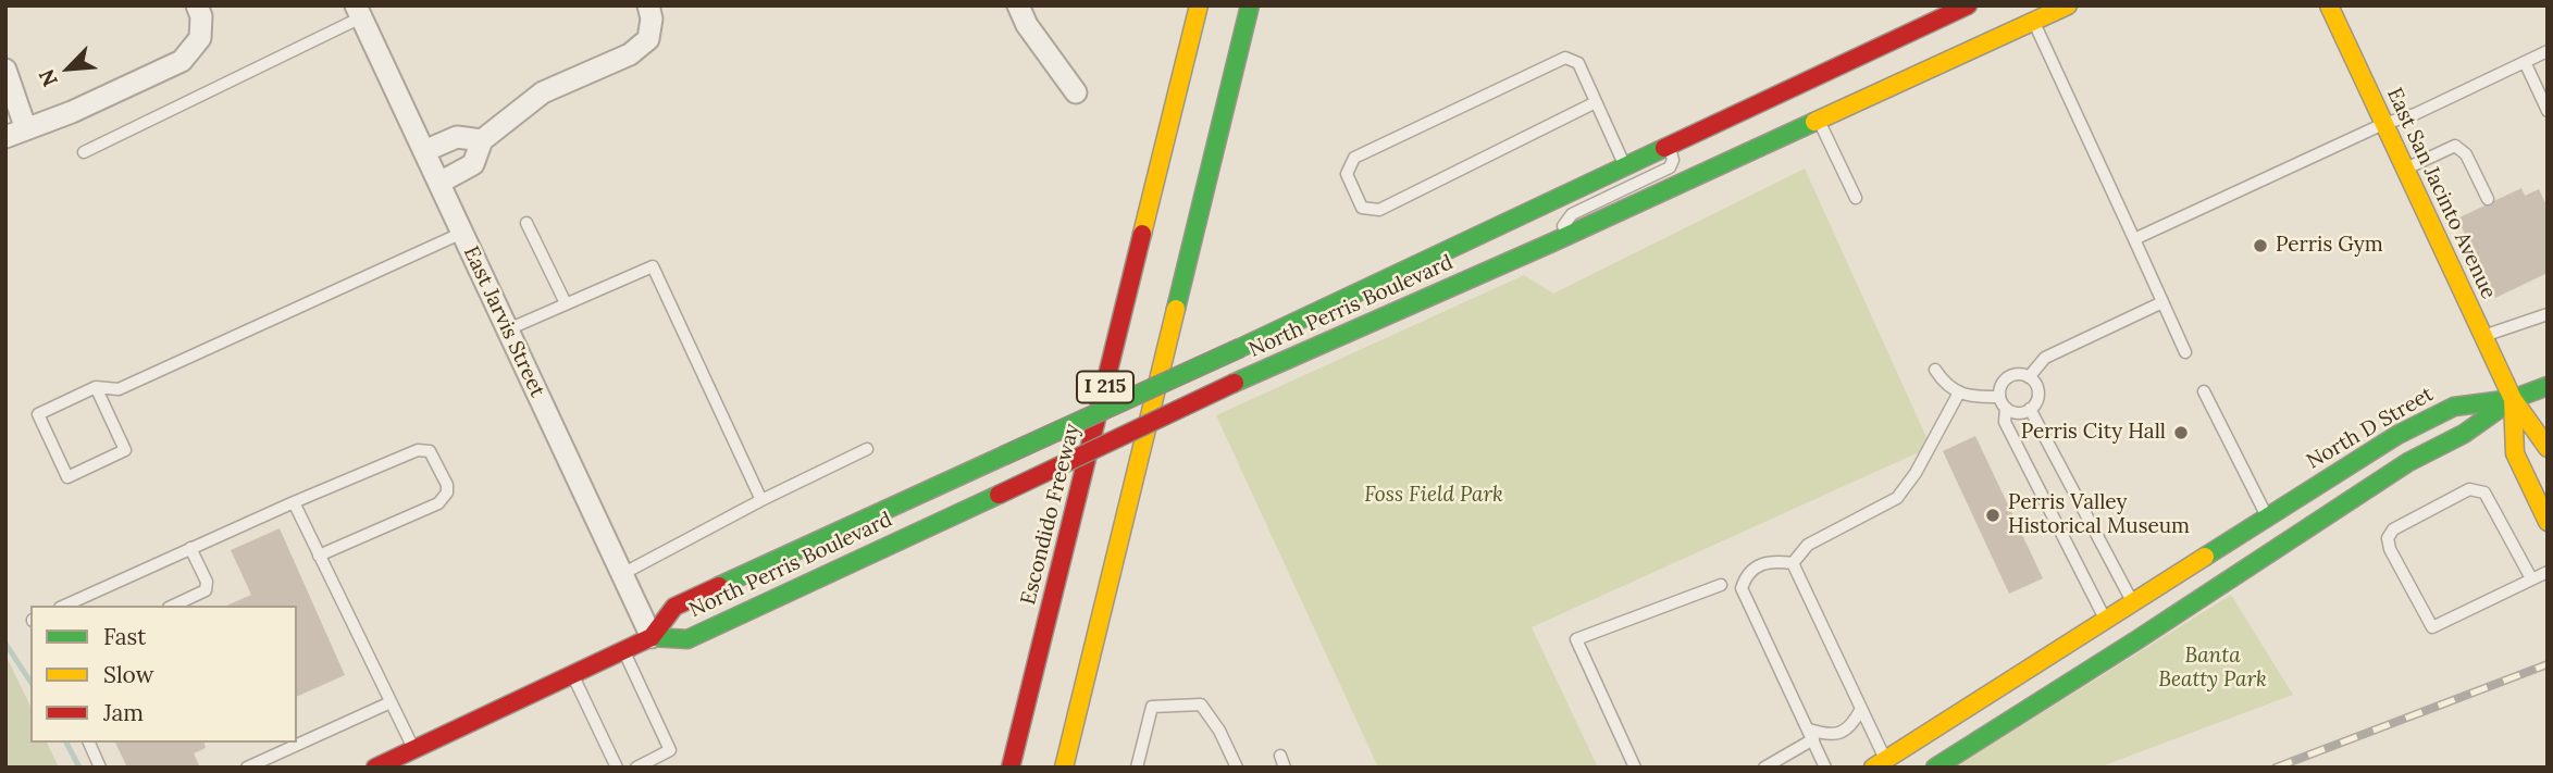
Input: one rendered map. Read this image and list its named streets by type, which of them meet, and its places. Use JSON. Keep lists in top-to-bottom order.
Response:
{
  "streets": {
    "main road": [
      "East San Jacinto Avenue",
      "North Perris Boulevard",
      "I 215",
      "North D Street",
      "Escondido Freeway"
    ],
    "street": ["East Jarvis Street"]
  },
  "crossings": [
    ["East San Jacinto Avenue", "North D Street"],
    ["North Perris Boulevard", "East Jarvis Street"]
  ],
  "parks": ["Foss Field Park", "Banta Beatty Park"],
  "places": ["Perris Gym", "Perris City Hall", "Perris Valley Historical Museum"],
  "legend": ["Fast", "Slow", "Jam"],
  "north": "bottom left"
}
